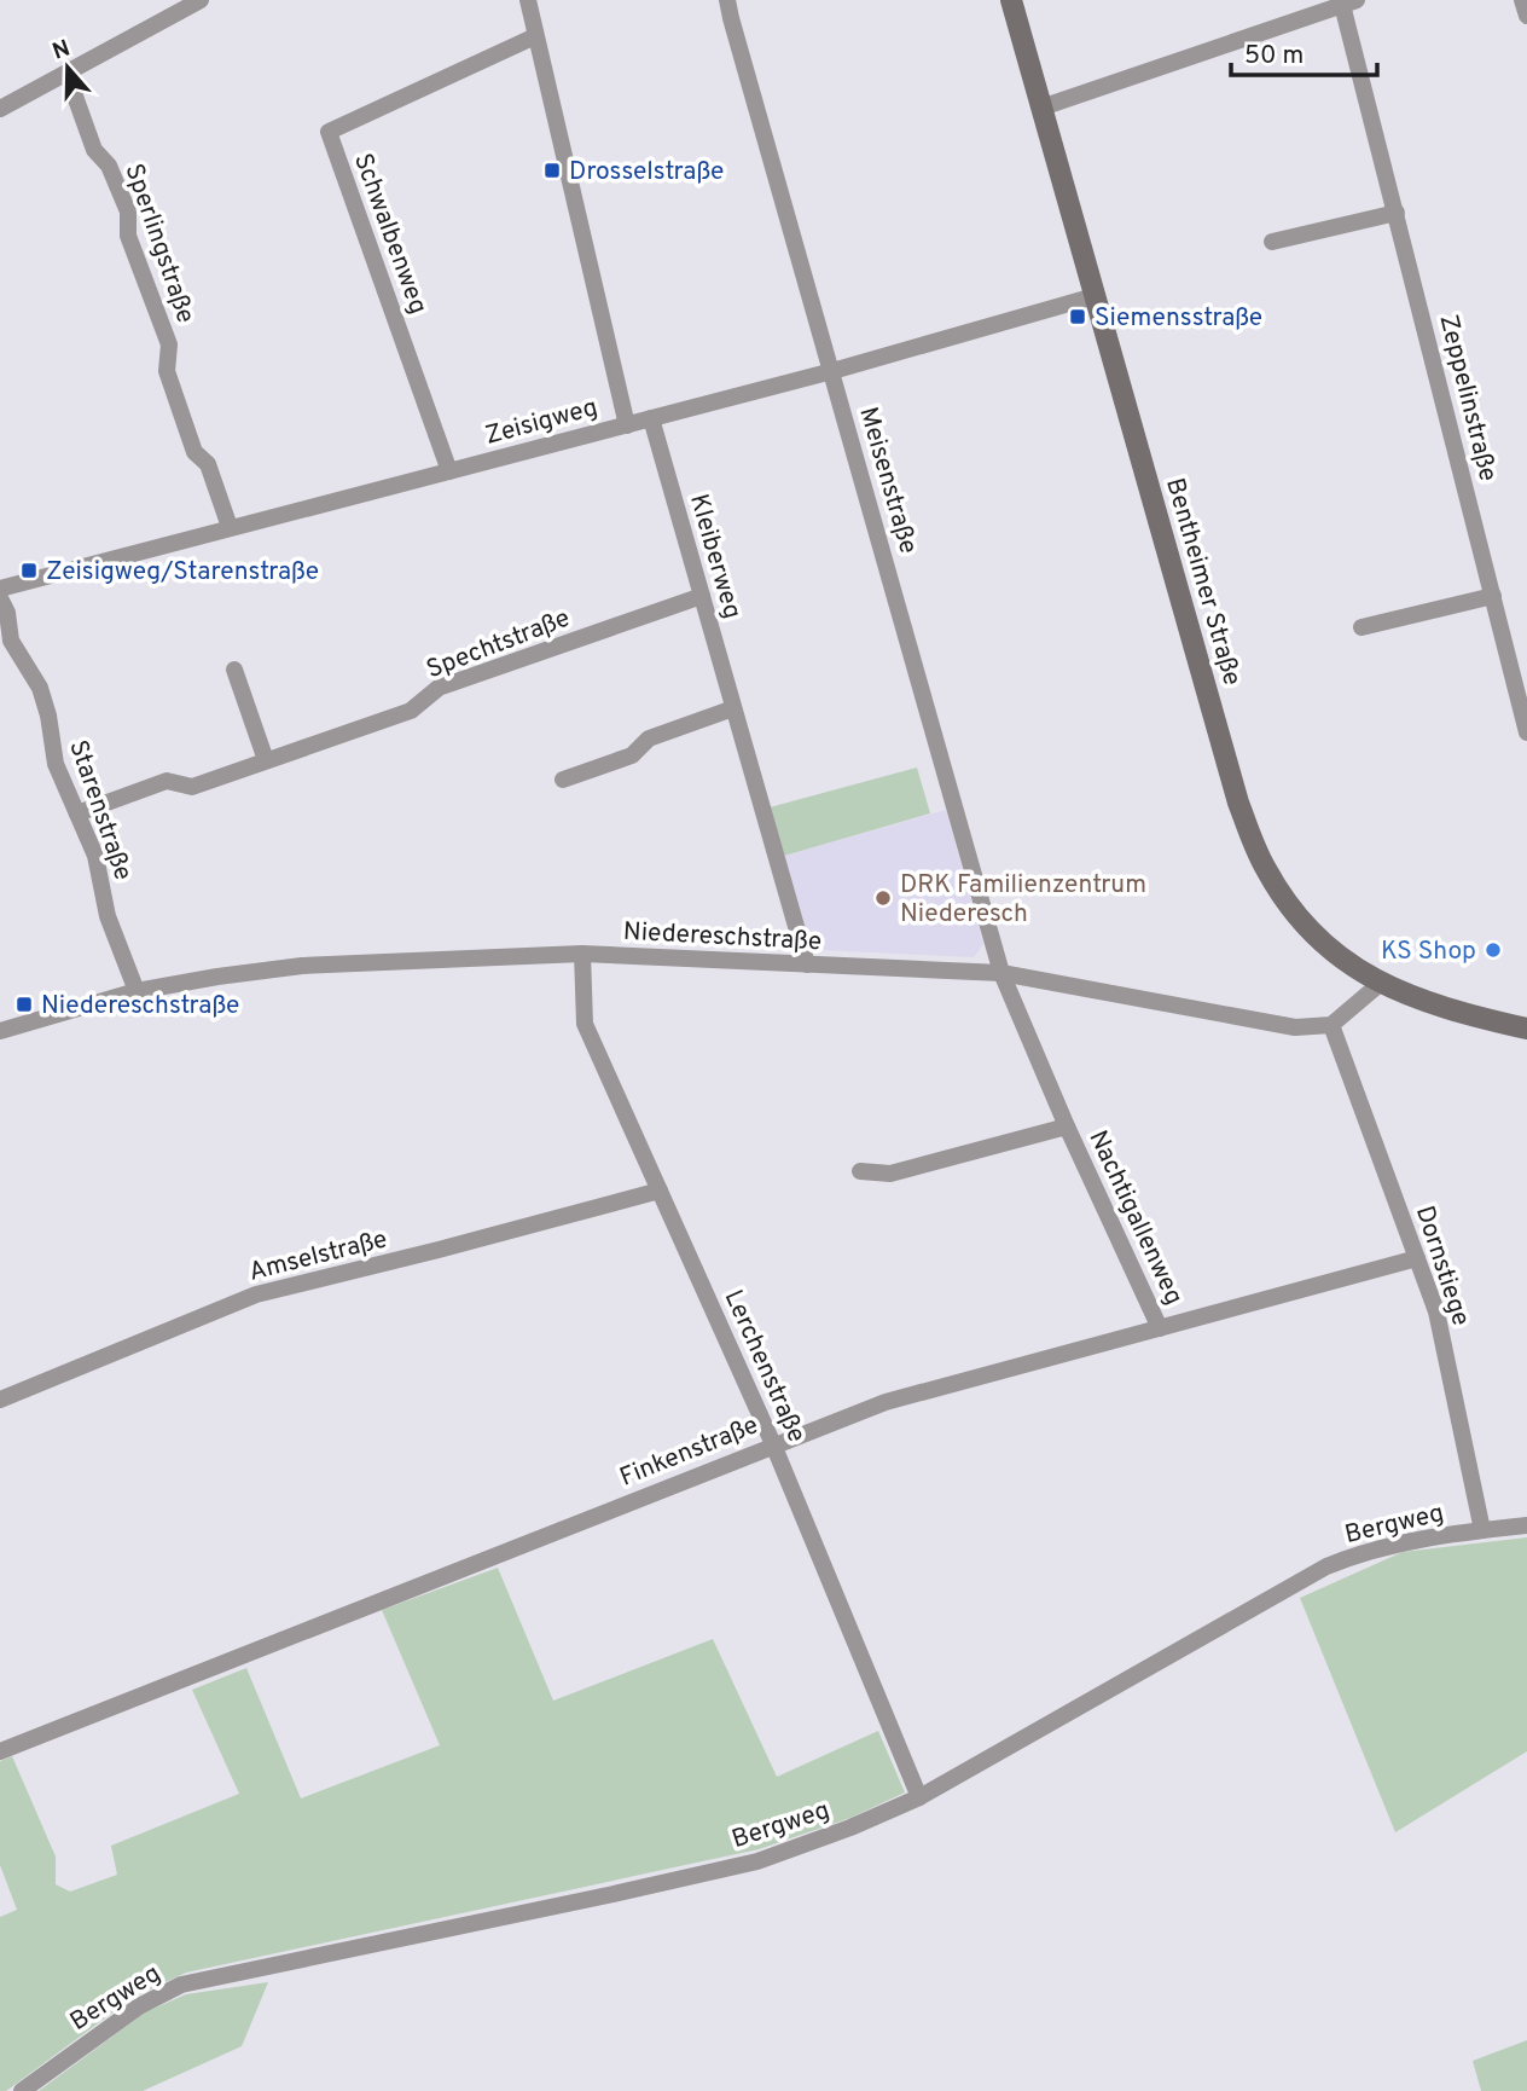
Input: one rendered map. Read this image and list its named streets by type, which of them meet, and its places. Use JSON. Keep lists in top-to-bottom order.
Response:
{
  "streets": {
    "main road": ["Bentheimer Straße"],
    "street": [
      "Schwalbenweg",
      "Sperlingstraße",
      "Zeppelinstraße",
      "Zeisigweg",
      "Meisenstraße",
      "Kleiberweg",
      "Spechtstraße",
      "Starenstraße",
      "Niedereschstraße",
      "Nachtigallenweg",
      "Amselstraße",
      "Dornstiege",
      "Lerchenstraße",
      "Finkenstraße",
      "Bergweg"
    ]
  },
  "crossings": [
    ["Schwalbenweg", "Zeisigweg"],
    ["Sperlingstraße", "Zeisigweg"],
    ["Zeisigweg", "Meisenstraße"],
    ["Zeisigweg", "Kleiberweg"],
    ["Zeisigweg", "Bentheimer Straße"],
    ["Meisenstraße", "Niedereschstraße"],
    ["Meisenstraße", "Nachtigallenweg"],
    ["Kleiberweg", "Spechtstraße"],
    ["Kleiberweg", "Niedereschstraße"],
    ["Spechtstraße", "Starenstraße"],
    ["Starenstraße", "Niedereschstraße"],
    ["Niedereschstraße", "Nachtigallenweg"],
    ["Niedereschstraße", "Dornstiege"],
    ["Niedereschstraße", "Lerchenstraße"],
    ["Nachtigallenweg", "Finkenstraße"],
    ["Amselstraße", "Lerchenstraße"],
    ["Dornstiege", "Finkenstraße"],
    ["Dornstiege", "Bergweg"],
    ["Lerchenstraße", "Finkenstraße"],
    ["Lerchenstraße", "Bergweg"]
  ],
  "places": {
    "transit": [
      "Drosselstraße",
      "Siemensstraße",
      "Zeisigweg/Starenstraße",
      "Niedereschstraße"
    ],
    "other": ["DRK Familienzentrum Niederesch", "KS Shop"]
  },
  "scale_bar": "50 m",
  "north": "top"
}
